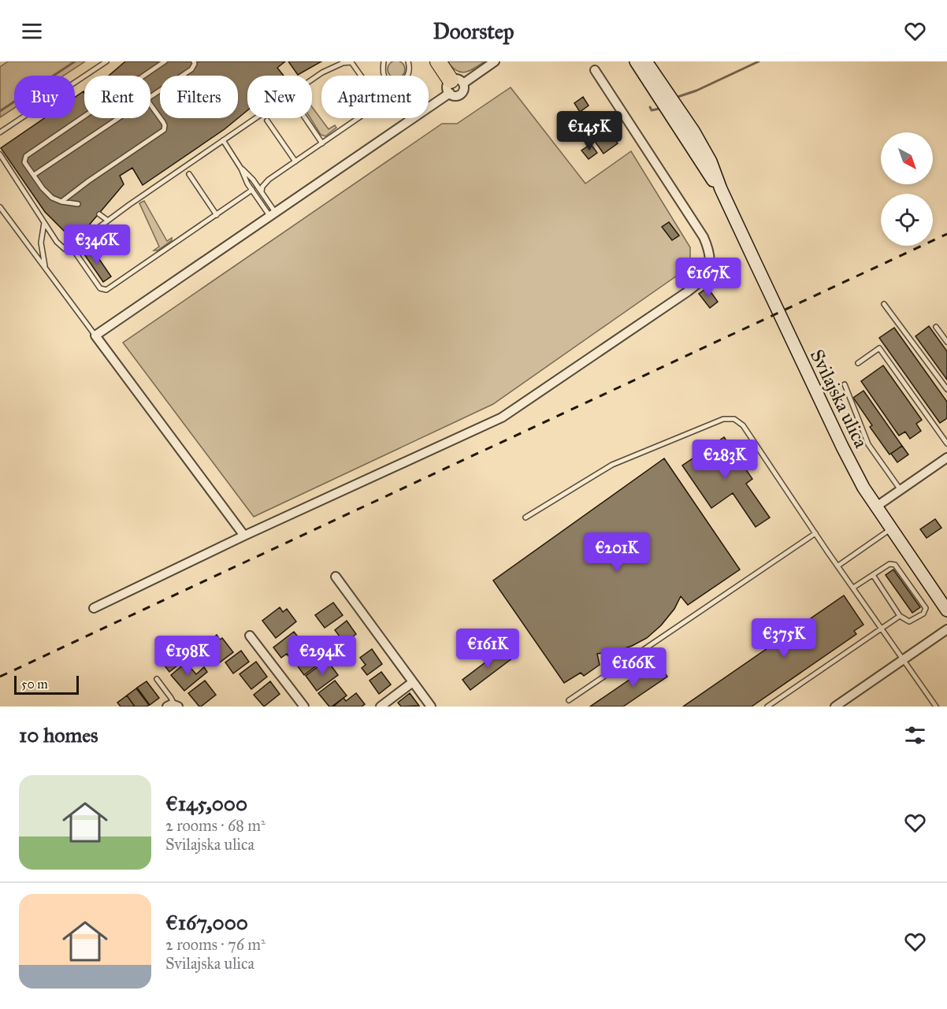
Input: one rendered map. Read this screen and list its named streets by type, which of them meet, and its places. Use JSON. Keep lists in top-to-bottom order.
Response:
{
  "streets": {
    "main road": ["Svilajska ulica"]
  },
  "scale_bar": "50 m",
  "north": "bottom right",
  "page": {
    "header": "Doorstep",
    "chip": [
      "Buy",
      "Rent",
      "Filters",
      "New",
      "Apartment"
    ],
    "price": [
      "€145K",
      "€346K",
      "€167K",
      "€283K",
      "€201K",
      "€375K",
      "€161K",
      "€198K",
      "€294K",
      "€166K"
    ],
    "scale": "50 m",
    "heading": "10 homes",
    "list": [
      {
        "name": "€145,000",
        "note": "2 rooms · 68 m² · Svilajska ulica"
      },
      {
        "name": "€167,000",
        "note": "2 rooms · 76 m² · Svilajska ulica"
      }
    ]
  }
}
